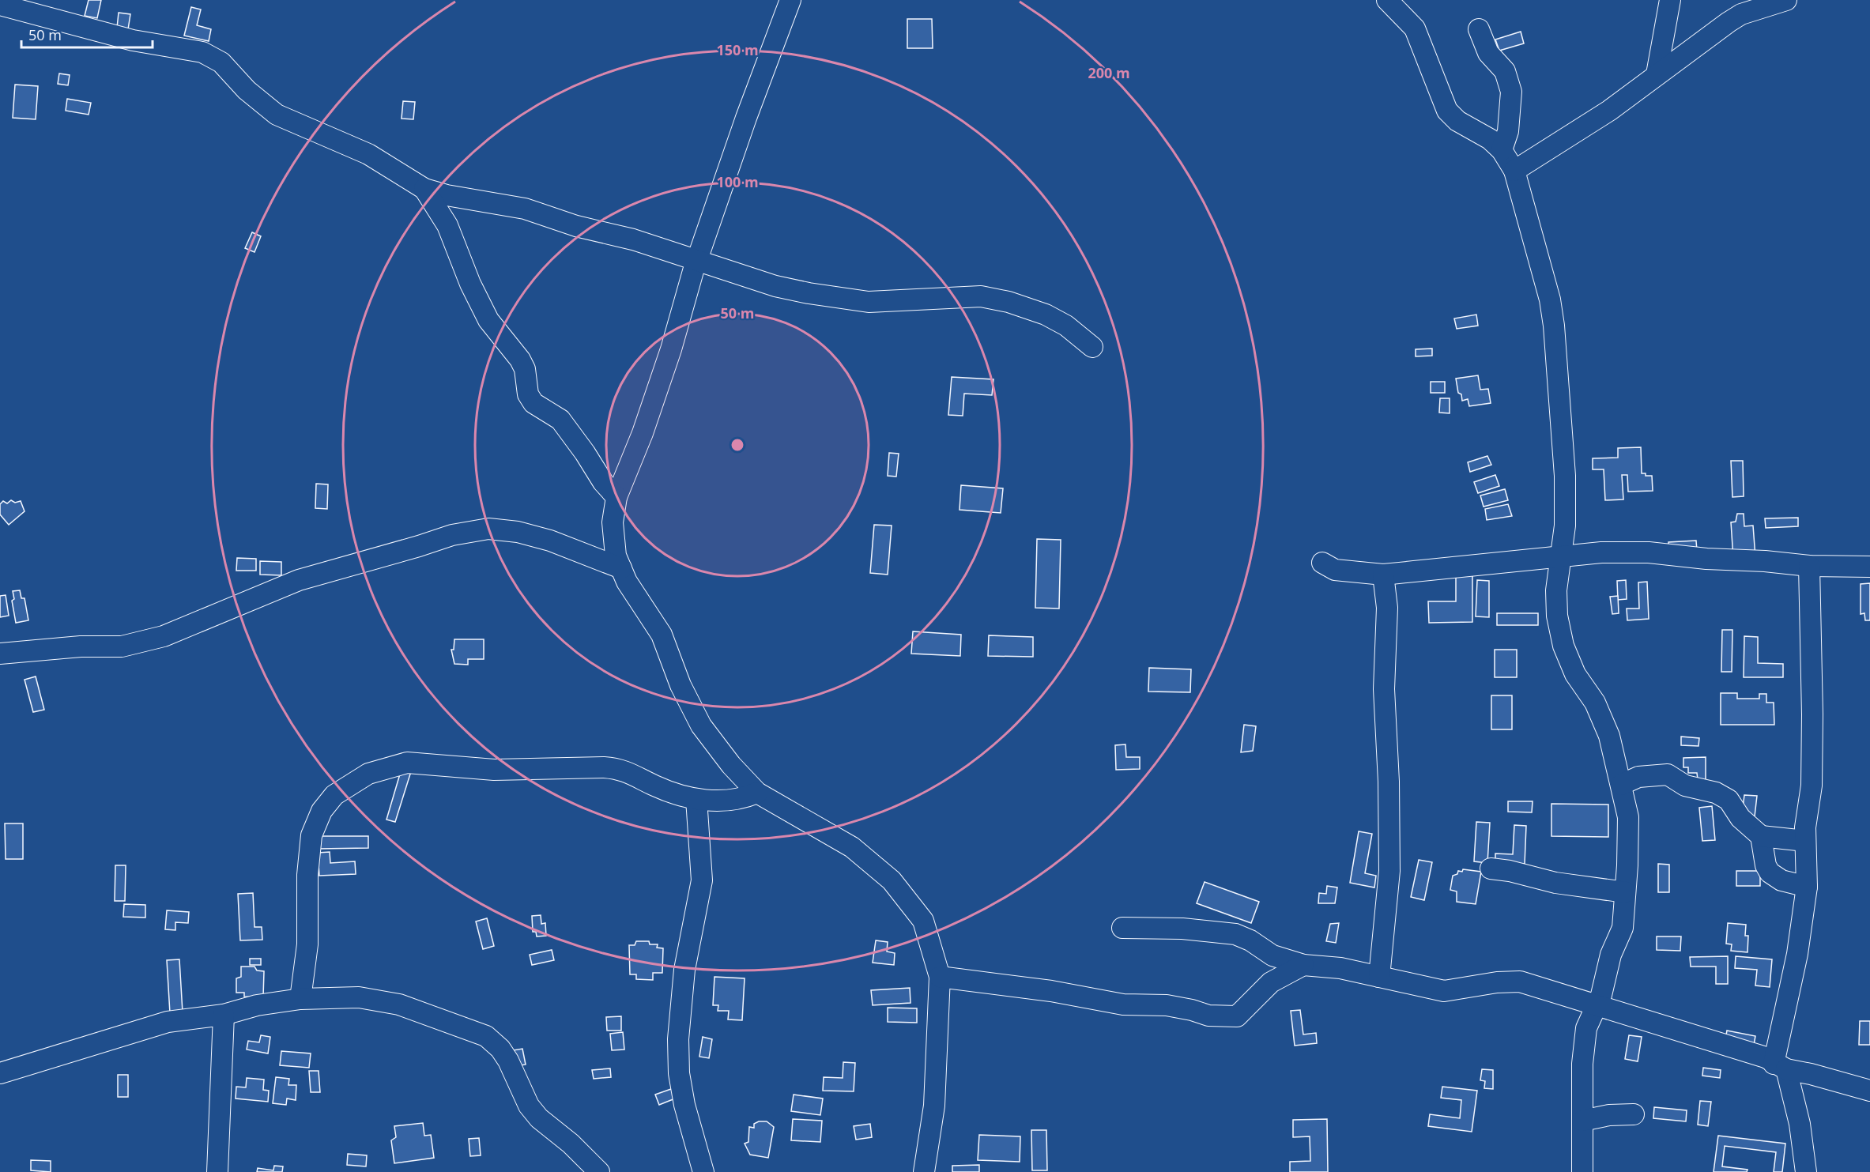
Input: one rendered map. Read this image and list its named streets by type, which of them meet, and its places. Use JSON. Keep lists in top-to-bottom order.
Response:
{
  "scale_bar": "50 m",
  "rings": [
    "150 m",
    "200 m",
    "100 m",
    "50 m"
  ]
}
